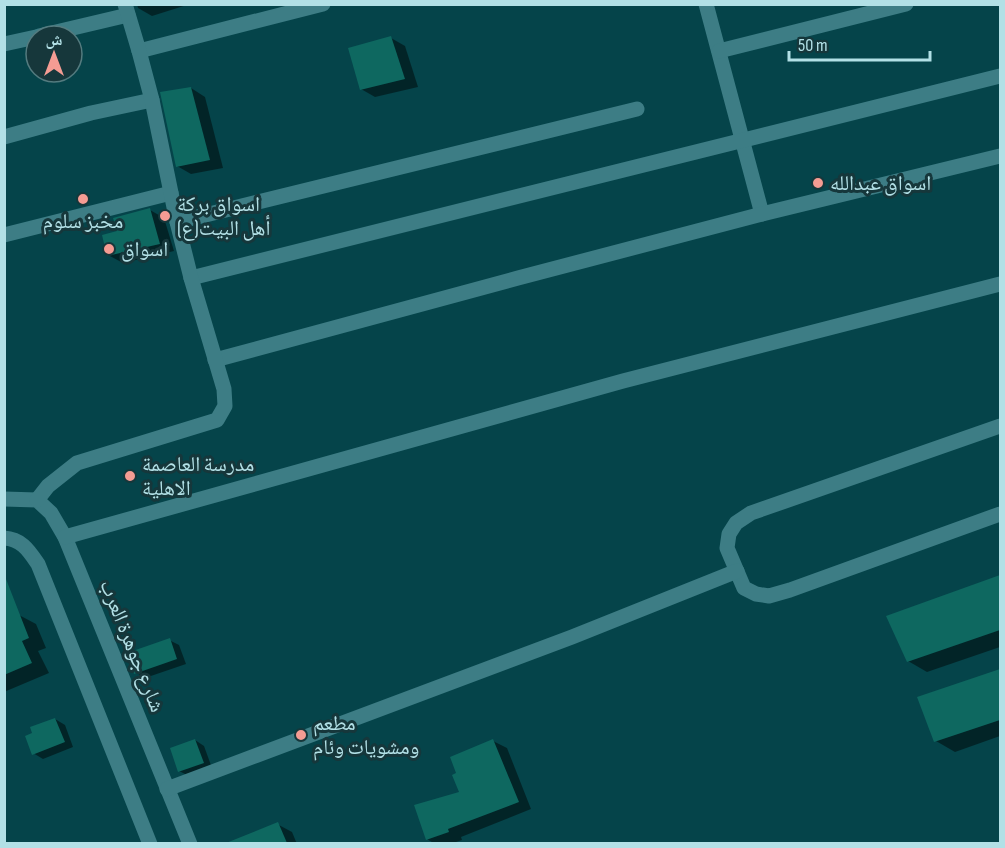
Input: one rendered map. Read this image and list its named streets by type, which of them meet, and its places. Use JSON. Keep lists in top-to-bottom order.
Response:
{
  "streets": {
    "street": ["شارع جوهرة العرب"]
  },
  "places": [
    "اسواق عبدالله",
    "مخبز سلوم",
    "اسواق بركة أهل البيت(ع)",
    "اسواق",
    "مدرسة العاصمة الاهلية",
    "مطعم ومشويات وئام"
  ],
  "scale_bar": "50 m",
  "north": "top"
}
